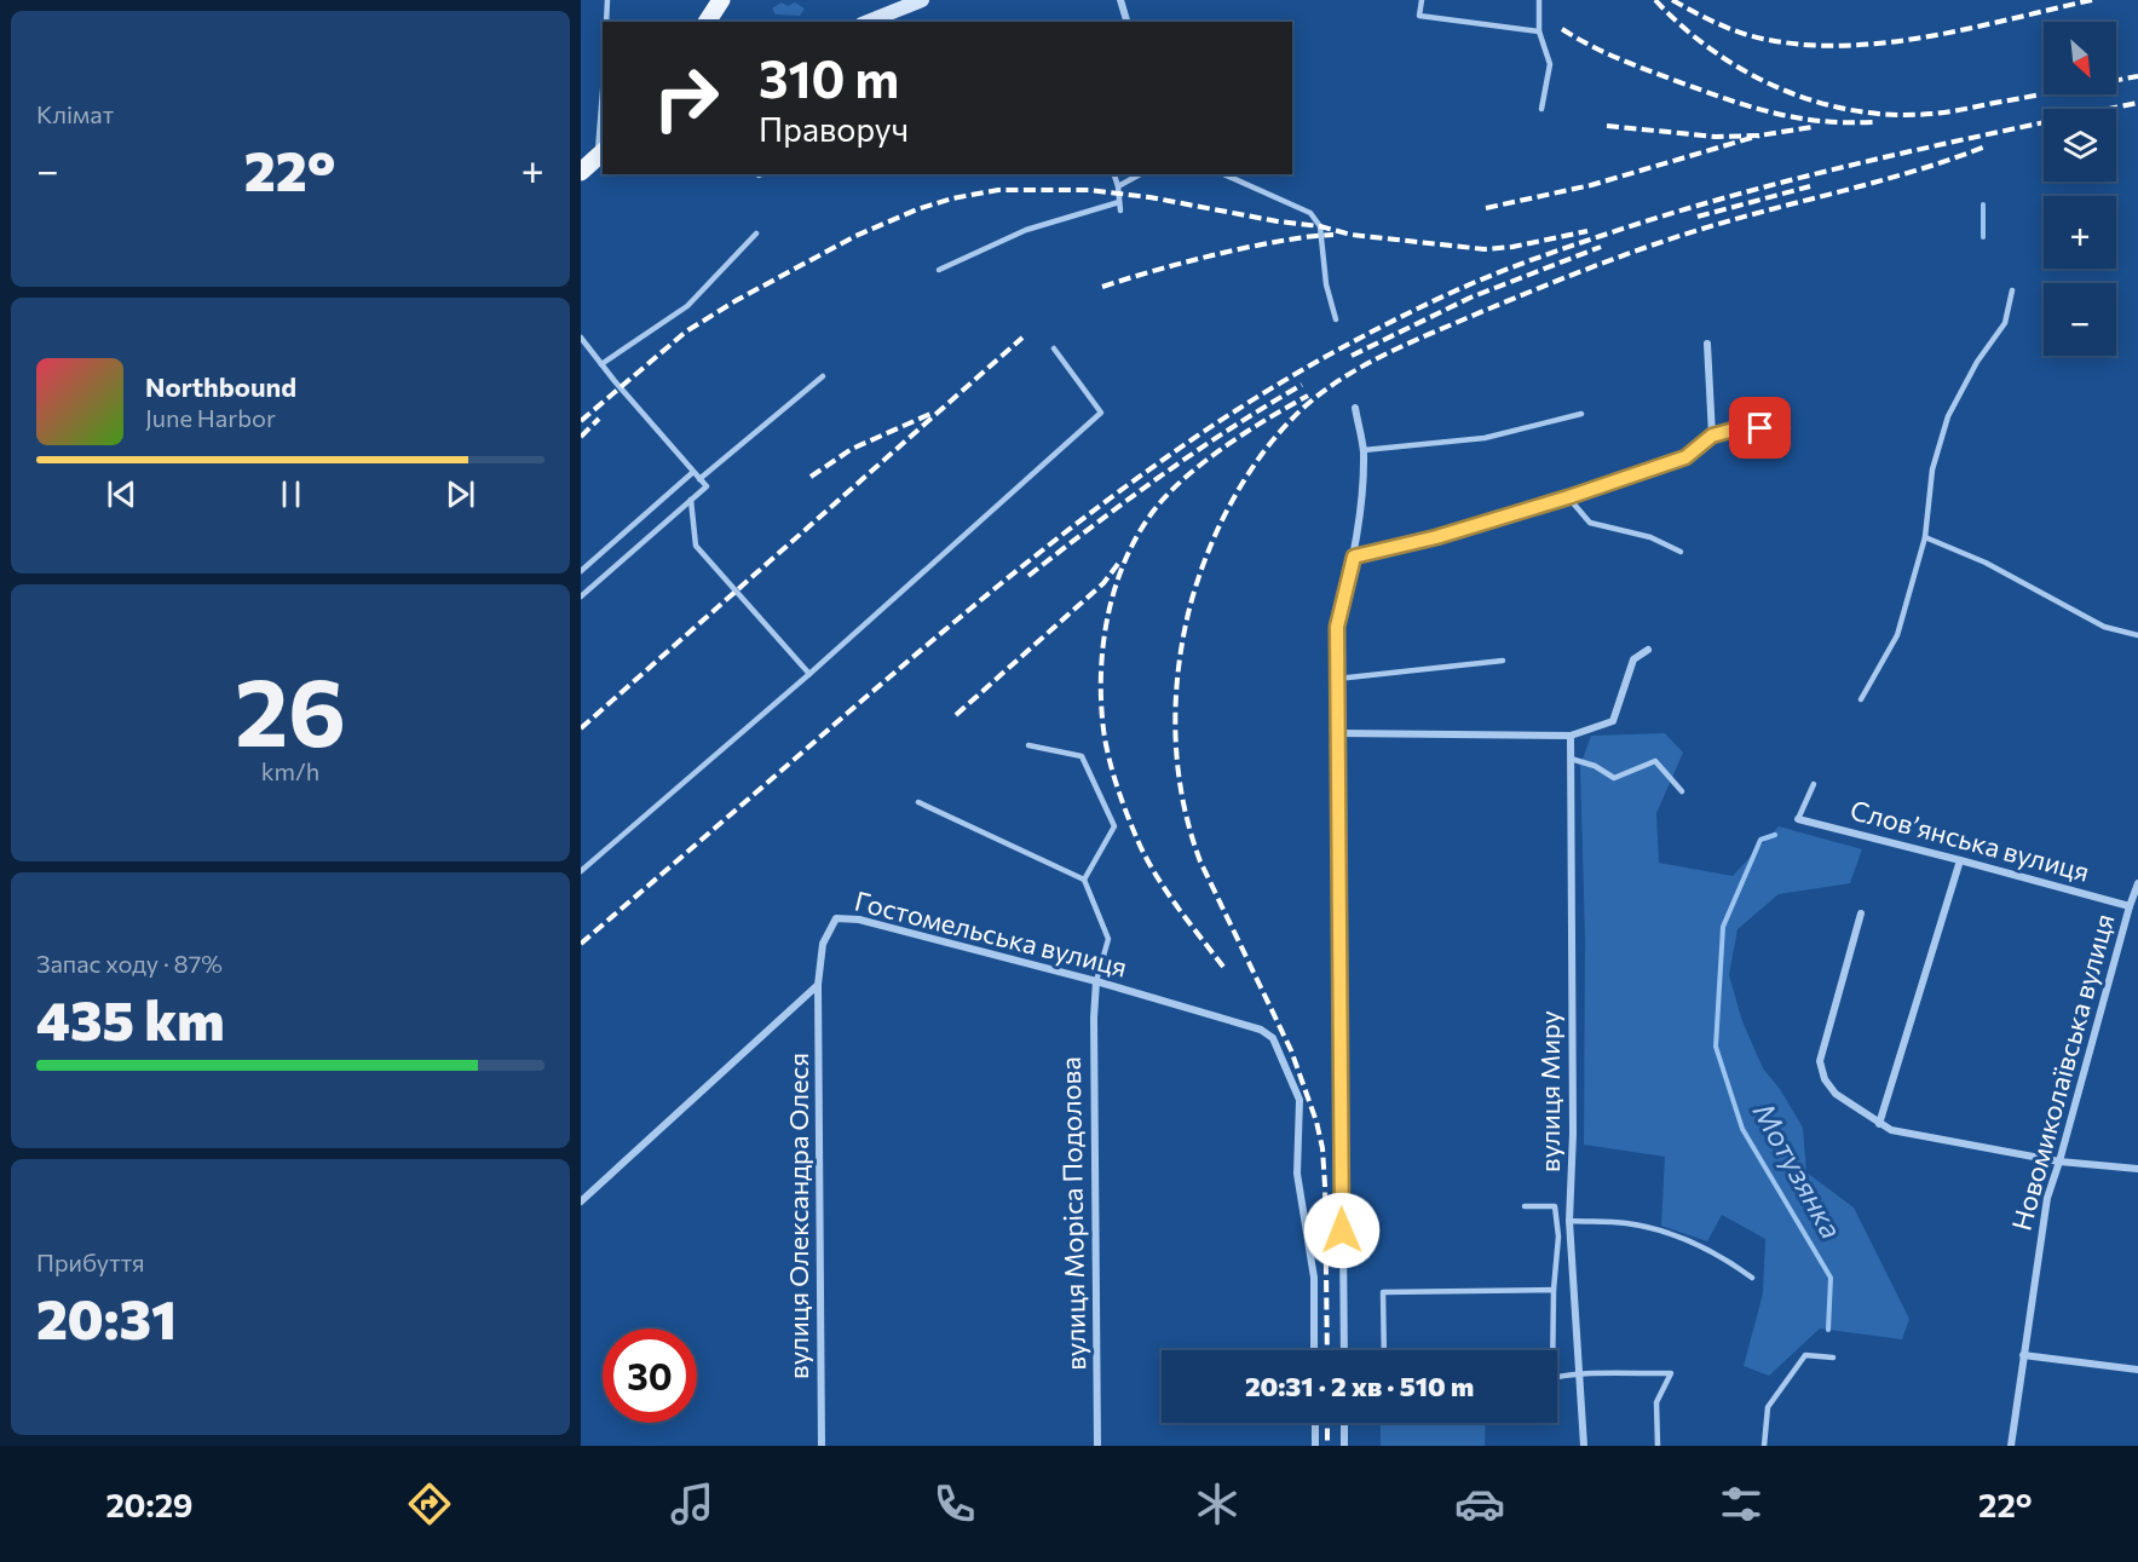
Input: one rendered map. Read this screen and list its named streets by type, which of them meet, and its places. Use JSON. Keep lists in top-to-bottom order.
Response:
{
  "streets": {
    "street": [
      "Словʼянська вулиця",
      "Гостомельська вулиця",
      "Новомиколаївська вулиця",
      "вулиця Миру",
      "вулиця Моріса Подолова",
      "вулиця Олександра Олеся"
    ]
  },
  "crossings": [
    ["Словʼянська вулиця", "Новомиколаївська вулиця"],
    ["Гостомельська вулиця", "вулиця Моріса Подолова"],
    ["Гостомельська вулиця", "вулиця Олександра Олеся"]
  ],
  "water": ["Мотузянка"],
  "north": "bottom right",
  "page": {
    "tile": [
      "Клімат",
      ["26", "km/h"],
      ["Запас ходу · 87%", "435 km"],
      ["Прибуття", "20:31"]
    ],
    "map_buttons": ["+", "−"],
    "turn": ["310 m", "Праворуч"],
    "heat": ["−", "22°", "+"],
    "song": ["Northbound", "June Harbor"],
    "limit": "30",
    "trip": "20:31 · 2 хв · 510 m",
    "tabs": ["20:29", "22°"]
  }
}
